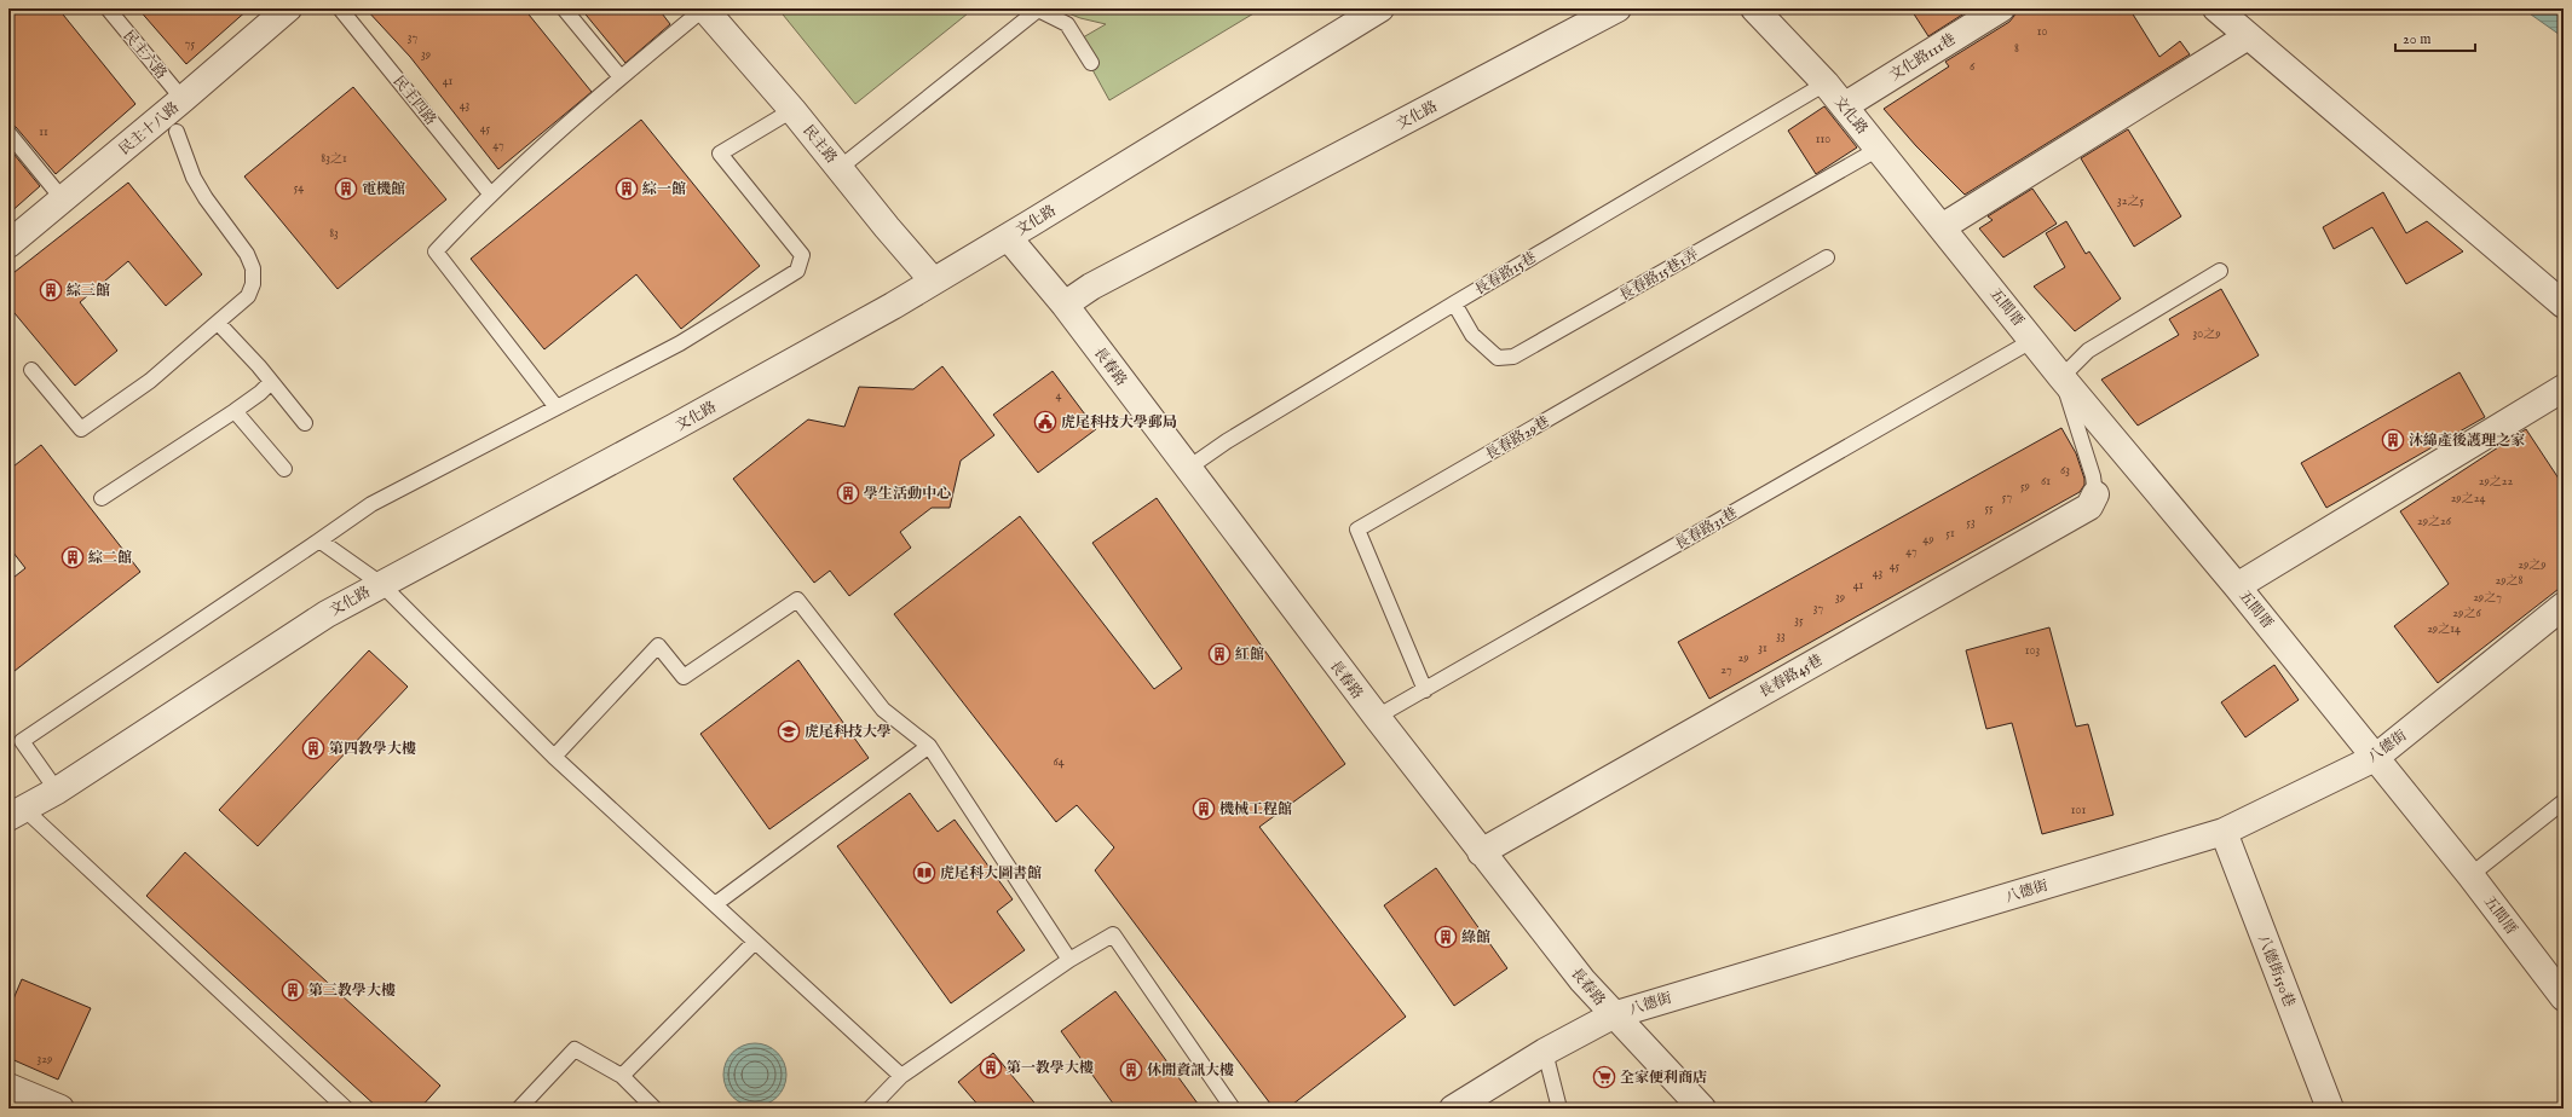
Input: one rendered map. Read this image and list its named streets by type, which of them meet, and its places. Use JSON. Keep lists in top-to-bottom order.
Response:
{
  "streets": {
    "street": [
      "文化路111巷",
      "文化路",
      "民主十八路",
      "民主路",
      "五間厝",
      "長春路",
      "長春路45巷",
      "八德街",
      "八德街150巷"
    ],
    "lane": [
      "民主六路",
      "民主四路",
      "長春路15巷",
      "長春路15巷1弄",
      "長春路29巷",
      "長春路31巷"
    ]
  },
  "crossings": [
    ["民主六路", "民主十八路"],
    ["文化路111巷", "文化路"],
    ["文化路", "民主路"],
    ["文化路", "長春路15巷"],
    ["文化路", "長春路15巷1弄"],
    ["文化路", "五間厝"],
    ["文化路", "長春路"],
    ["長春路15巷", "長春路15巷1弄"],
    ["長春路15巷", "長春路"],
    ["五間厝", "長春路31巷"],
    ["五間厝", "八德街"],
    ["長春路", "長春路31巷"],
    ["長春路", "長春路45巷"],
    ["長春路", "八德街"],
    ["長春路29巷", "長春路31巷"],
    ["八德街", "八德街150巷"]
  ],
  "places": {
    "building": [
      "電機館",
      "綜一館",
      "綜三館",
      "沐綿產後護理之家",
      "學生活動中心",
      "綜二館",
      "紅館",
      "第四教學大樓",
      "機械工程館",
      "綠館",
      "第三教學大樓",
      "第一教學大樓",
      "休閒資訊大樓"
    ],
    "public building": ["虎尾科技大學郵局"],
    "school or university": ["虎尾科技大學"],
    "library": ["虎尾科大圖書館"],
    "supermarket": ["全家便利商店"]
  },
  "house_numbers": [
    "10",
    "37",
    "75",
    "8",
    "39",
    "6",
    "41",
    "43",
    "45",
    "11",
    "110",
    "47",
    "83之1",
    "54",
    "32之5",
    "83",
    "30之9",
    "4",
    "63",
    "61",
    "29之22",
    "59",
    "57",
    "29之24",
    "55",
    "29之26",
    "53",
    "51",
    "49",
    "47",
    "29之9",
    "45",
    "43",
    "29之8",
    "41",
    "39",
    "29之7",
    "37",
    "29之6",
    "35",
    "29之14",
    "33",
    "31",
    "103",
    "29",
    "27",
    "64",
    "101",
    "329"
  ],
  "scale_bar": "20 m"
}
